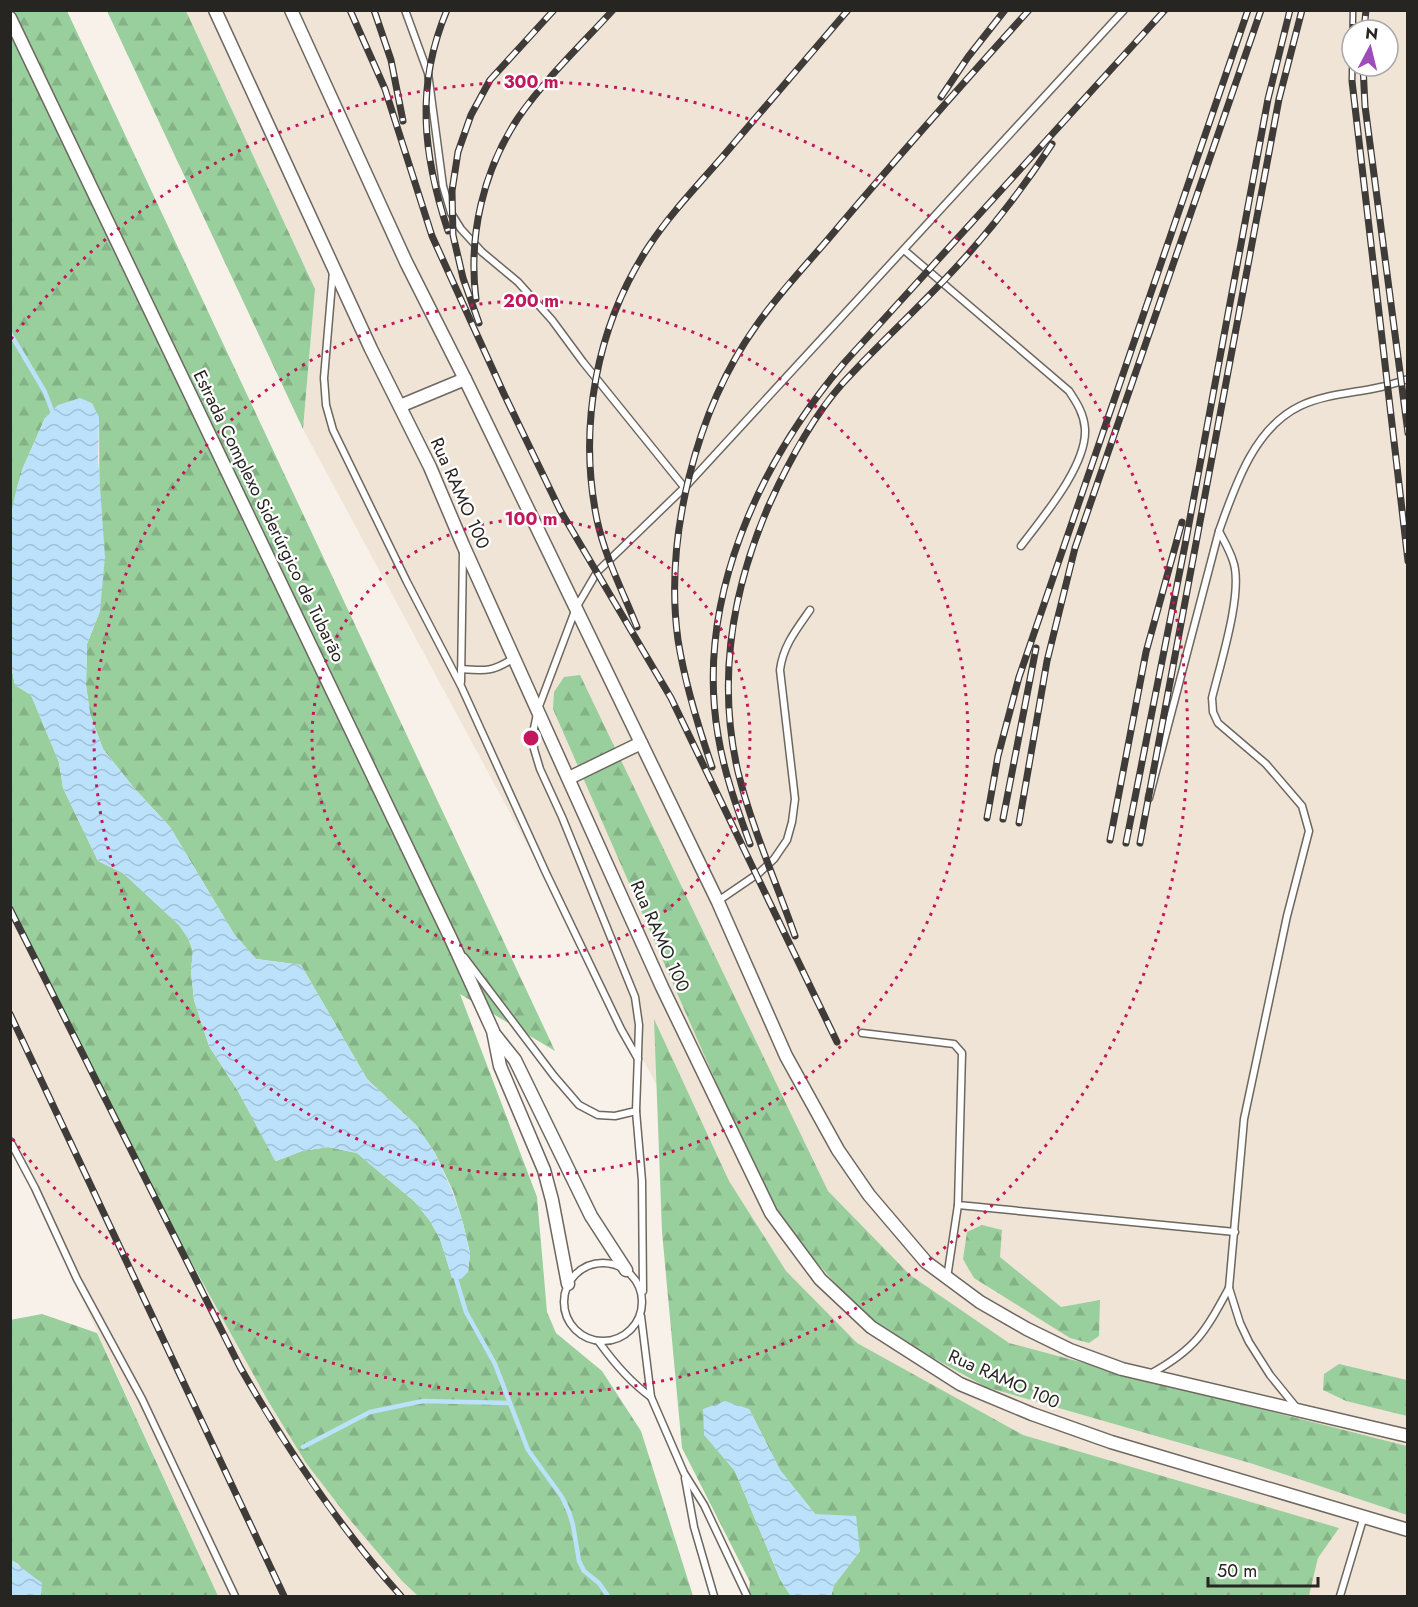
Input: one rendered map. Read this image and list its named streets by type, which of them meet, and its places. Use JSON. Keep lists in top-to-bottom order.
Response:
{
  "streets": {
    "street": ["Rua RAMO 100", "Estrada Complexo Siderúrgico de Tubarão"]
  },
  "scale_bar": "50 m",
  "north": "top",
  "rings": ["300 m", "200 m", "100 m"]
}
